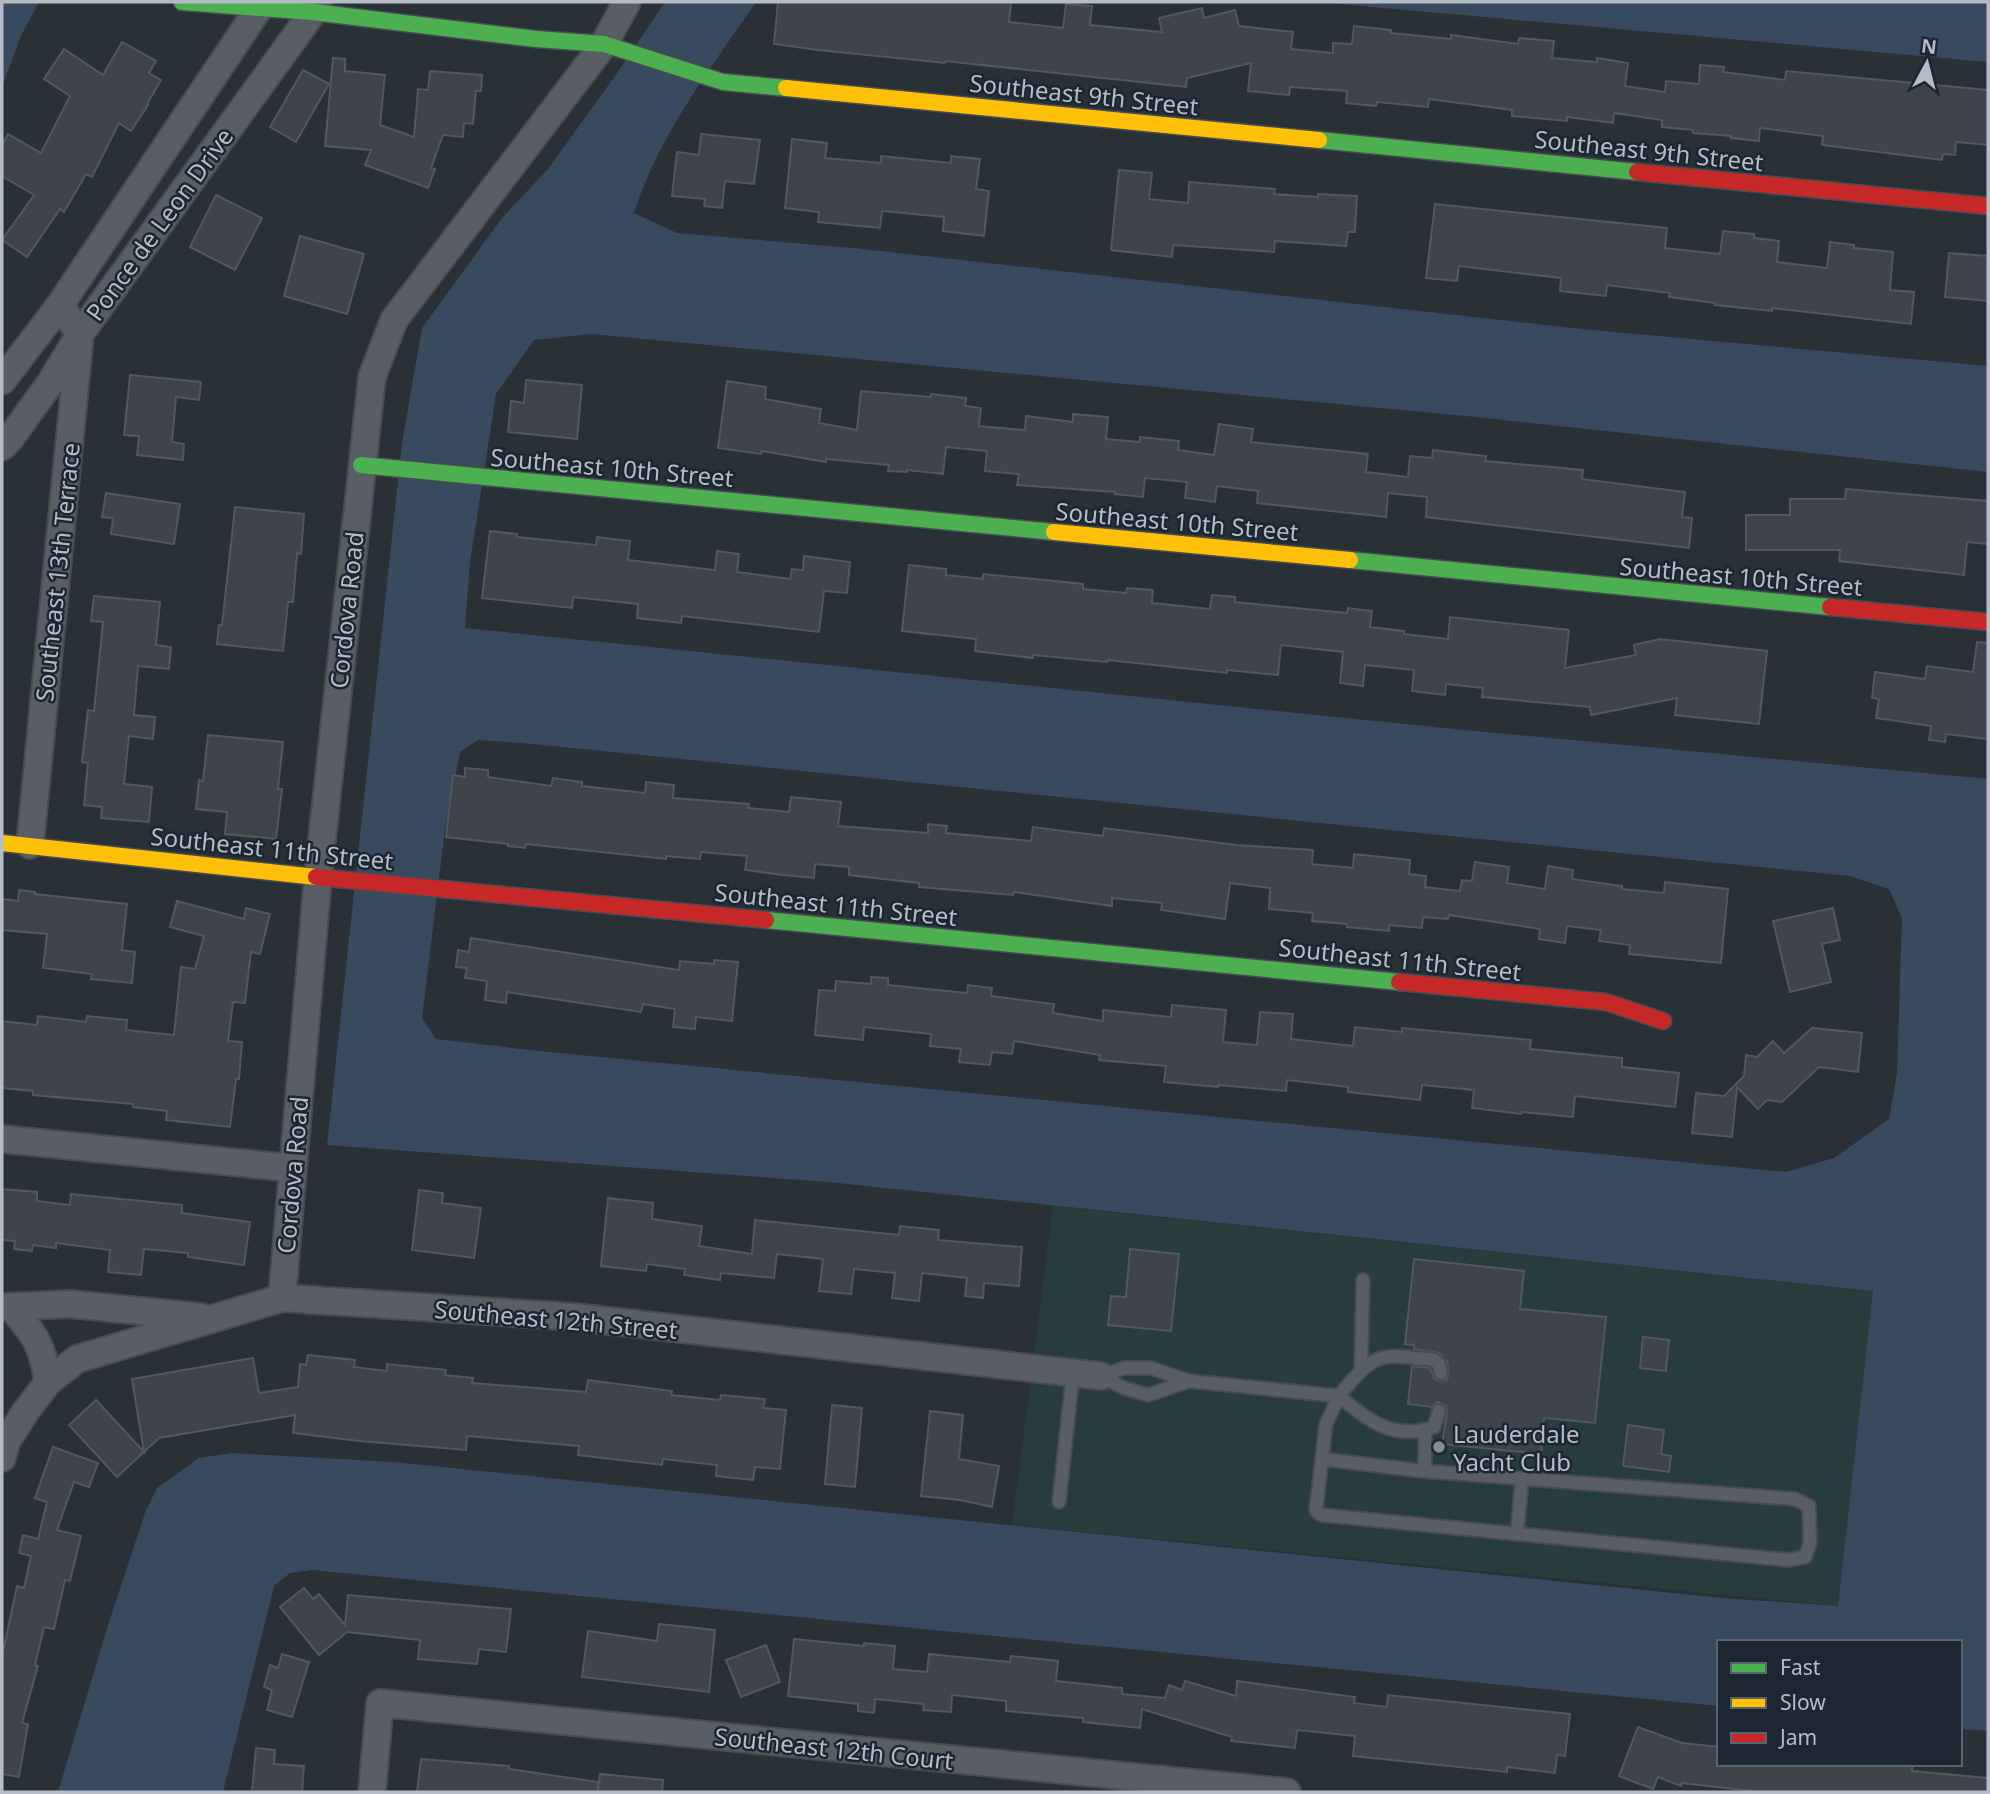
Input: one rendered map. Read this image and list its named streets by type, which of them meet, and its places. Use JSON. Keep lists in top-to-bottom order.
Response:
{
  "streets": {
    "street": [
      "Southeast 9th Street",
      "Ponce de Leon Drive",
      "Southeast 10th Street",
      "Southeast 13th Terrace",
      "Cordova Road",
      "Southeast 11th Street",
      "Southeast 12th Street",
      "Southeast 12th Court"
    ]
  },
  "crossings": [
    ["Southeast 9th Street", "Ponce de Leon Drive"],
    ["Southeast 9th Street", "Cordova Road"],
    ["Ponce de Leon Drive", "Southeast 13th Terrace"],
    ["Southeast 10th Street", "Cordova Road"],
    ["Southeast 13th Terrace", "Southeast 11th Street"],
    ["Cordova Road", "Southeast 11th Street"],
    ["Cordova Road", "Southeast 12th Street"]
  ],
  "places": ["Lauderdale Yacht Club"],
  "legend": ["Fast", "Slow", "Jam"],
  "north": "top"
}
